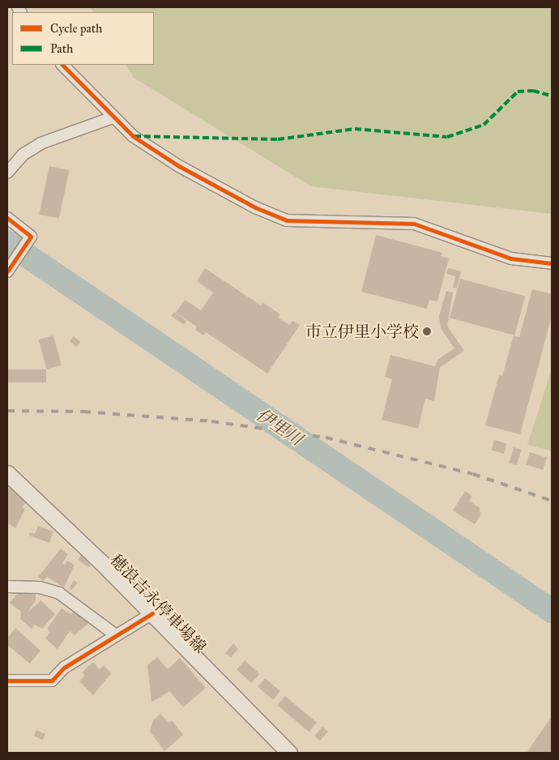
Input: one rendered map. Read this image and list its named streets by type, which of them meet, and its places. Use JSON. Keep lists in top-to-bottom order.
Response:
{
  "streets": {
    "main road": ["穂浪吉永停車場線"]
  },
  "water": ["伊里川"],
  "places": ["市立伊里小学校"],
  "legend": ["Cycle path", "Path"]
}
